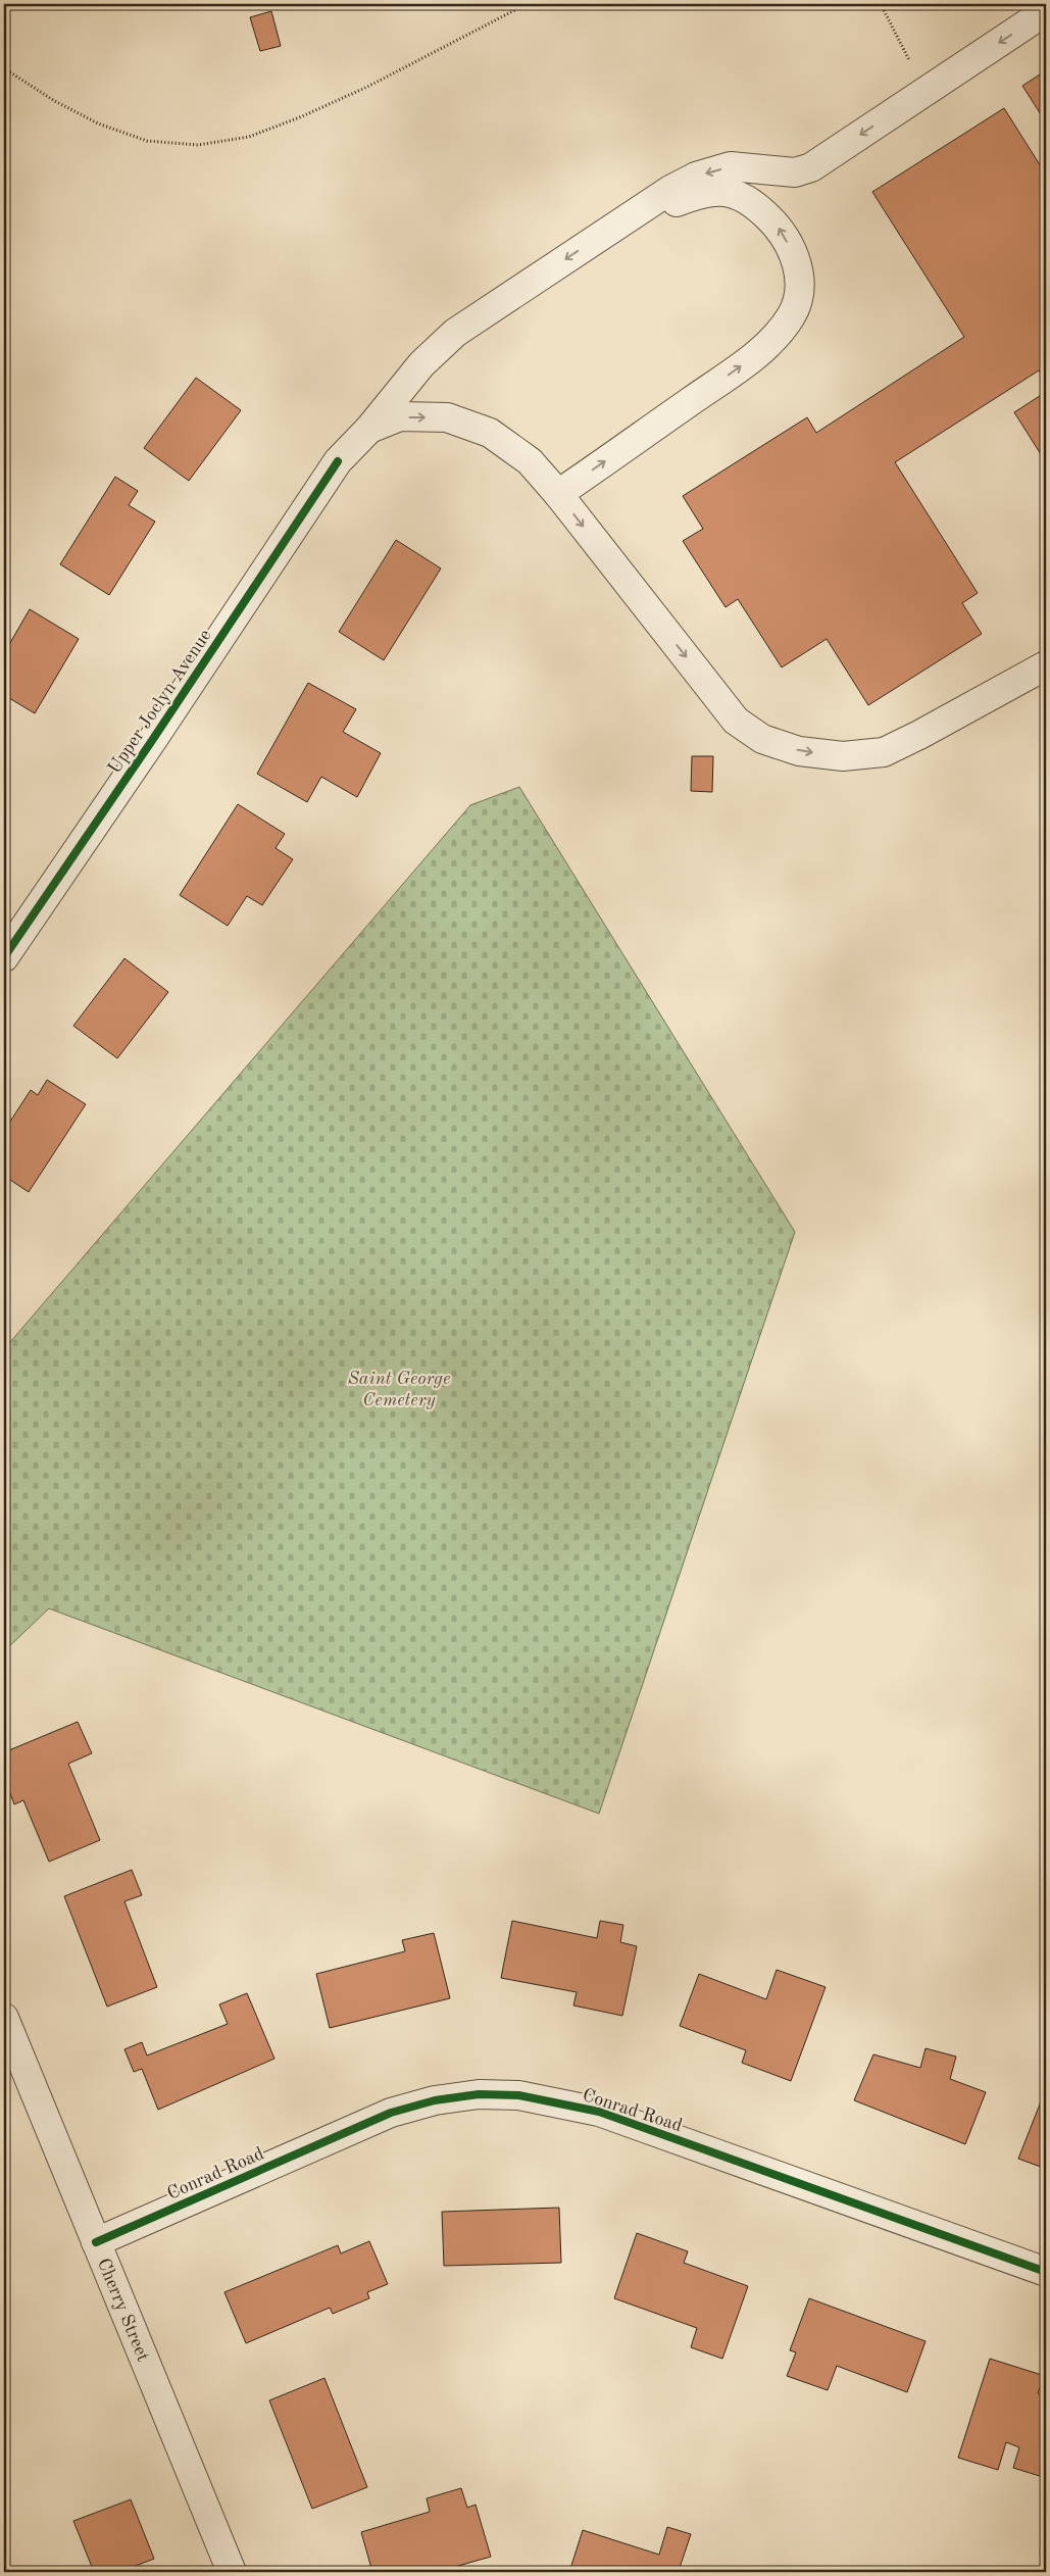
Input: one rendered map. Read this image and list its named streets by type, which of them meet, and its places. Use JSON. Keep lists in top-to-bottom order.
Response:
{
  "streets": {
    "street": ["Upper Joclyn Avenue", "Conrad Road", "Cherry Street"]
  },
  "crossings": [
    ["Conrad Road", "Cherry Street"]
  ],
  "parks": ["Saint George Cemetery"]
}
